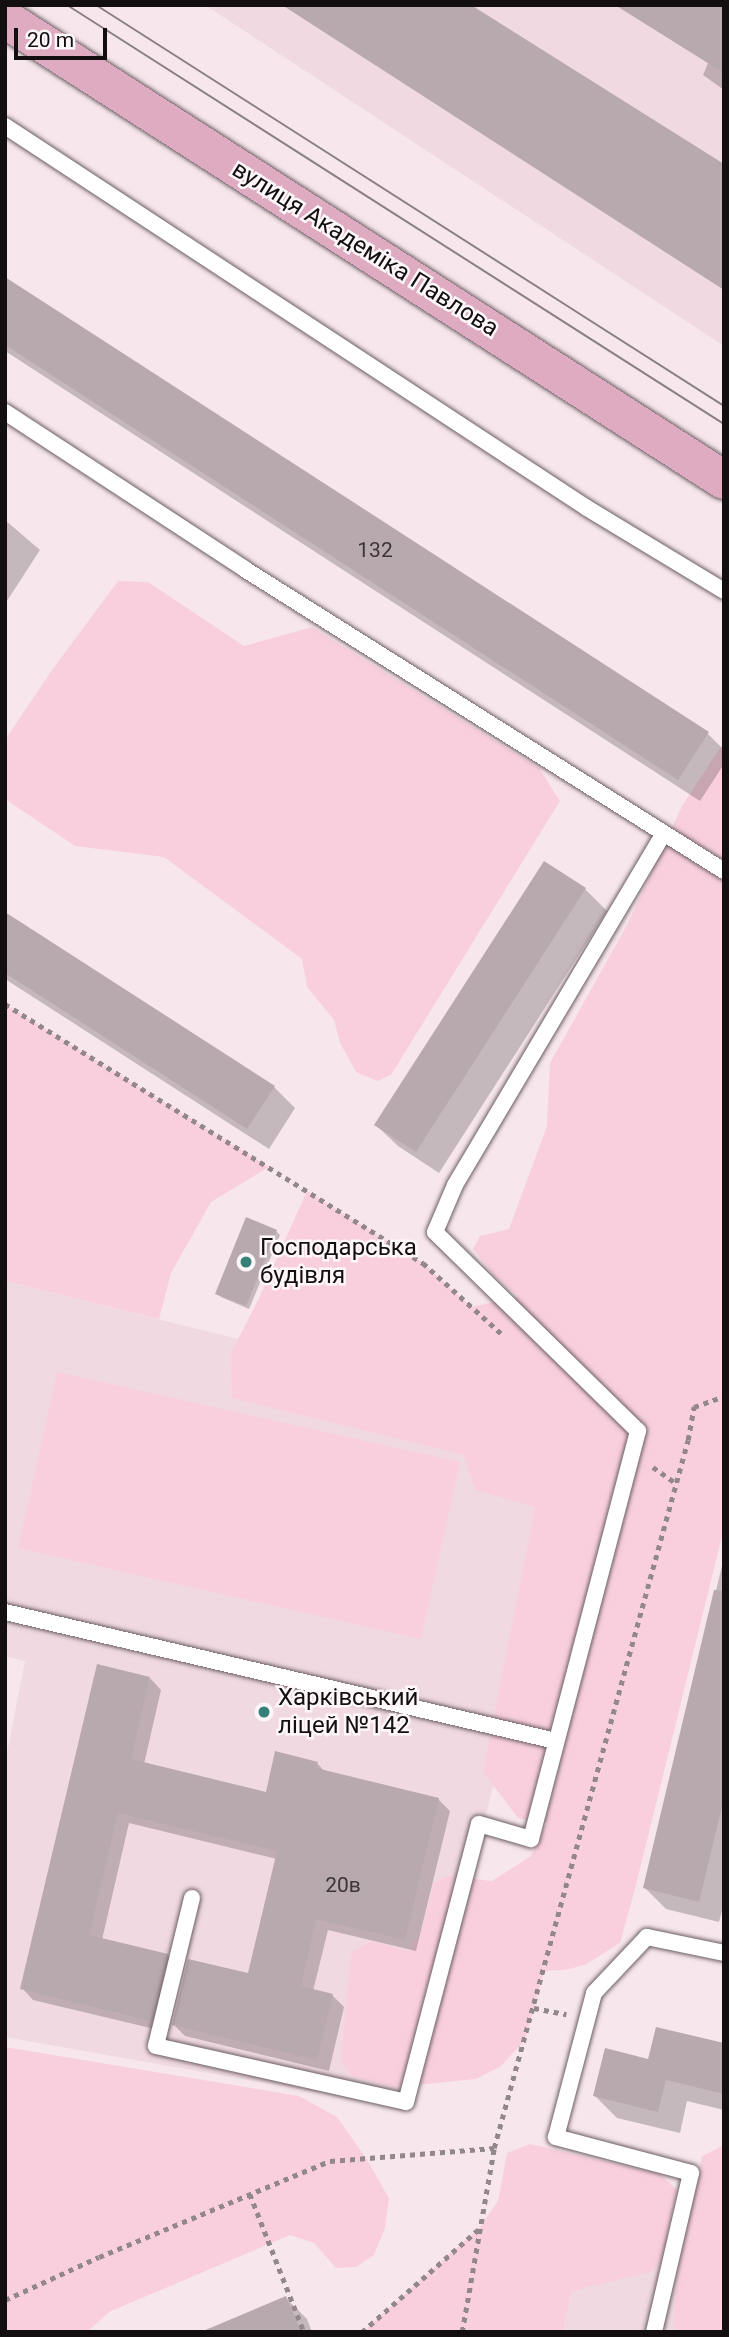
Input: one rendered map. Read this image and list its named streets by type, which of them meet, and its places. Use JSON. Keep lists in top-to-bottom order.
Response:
{
  "streets": {
    "main road": ["вулиця Академіка Павлова"]
  },
  "places": ["Господарська будівля", "Харківський ліцей №142"],
  "house_numbers": ["132", "20в"],
  "scale_bar": "20 m"
}
